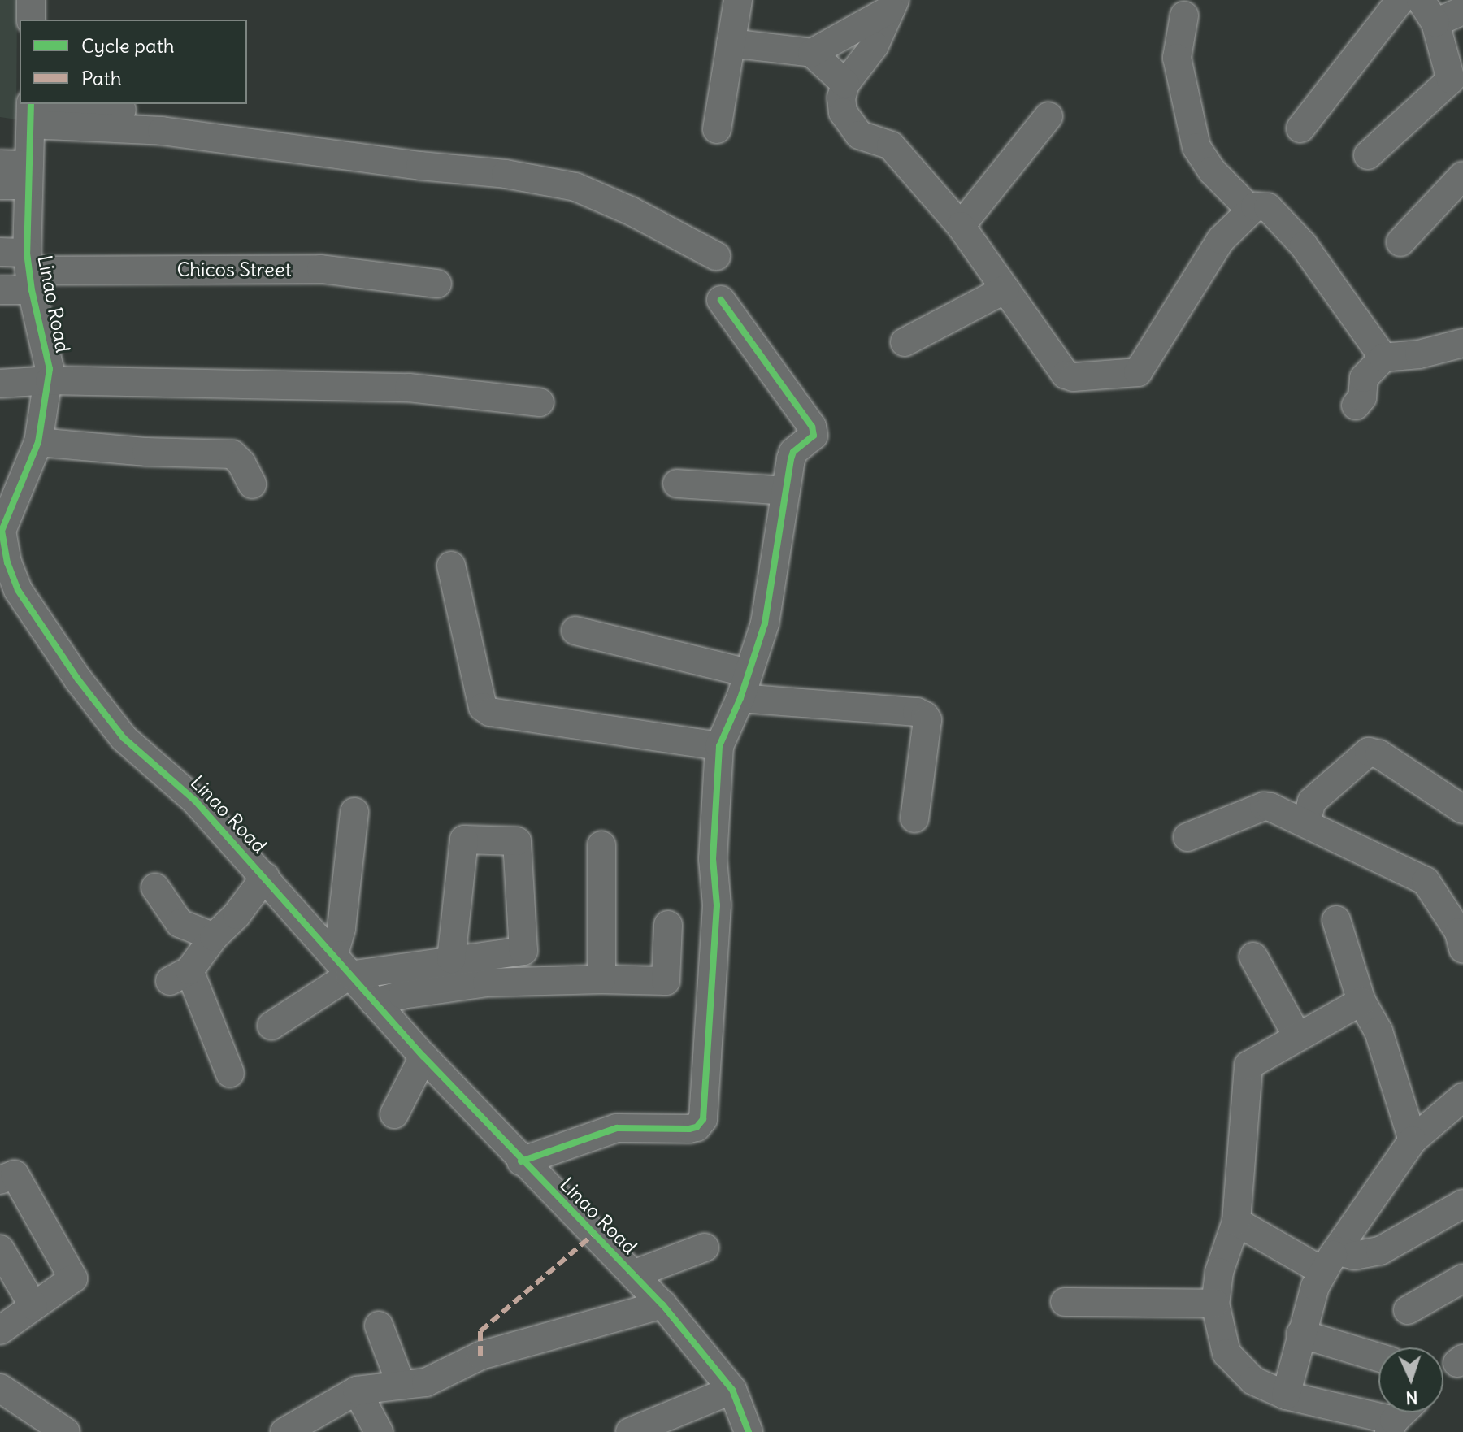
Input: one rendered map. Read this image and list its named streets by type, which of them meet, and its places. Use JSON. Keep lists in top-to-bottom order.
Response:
{
  "streets": {
    "street": ["Chicos Street", "Linao Road"]
  },
  "crossings": [
    ["Chicos Street", "Linao Road"]
  ],
  "legend": ["Cycle path", "Path"],
  "north": "bottom"
}
